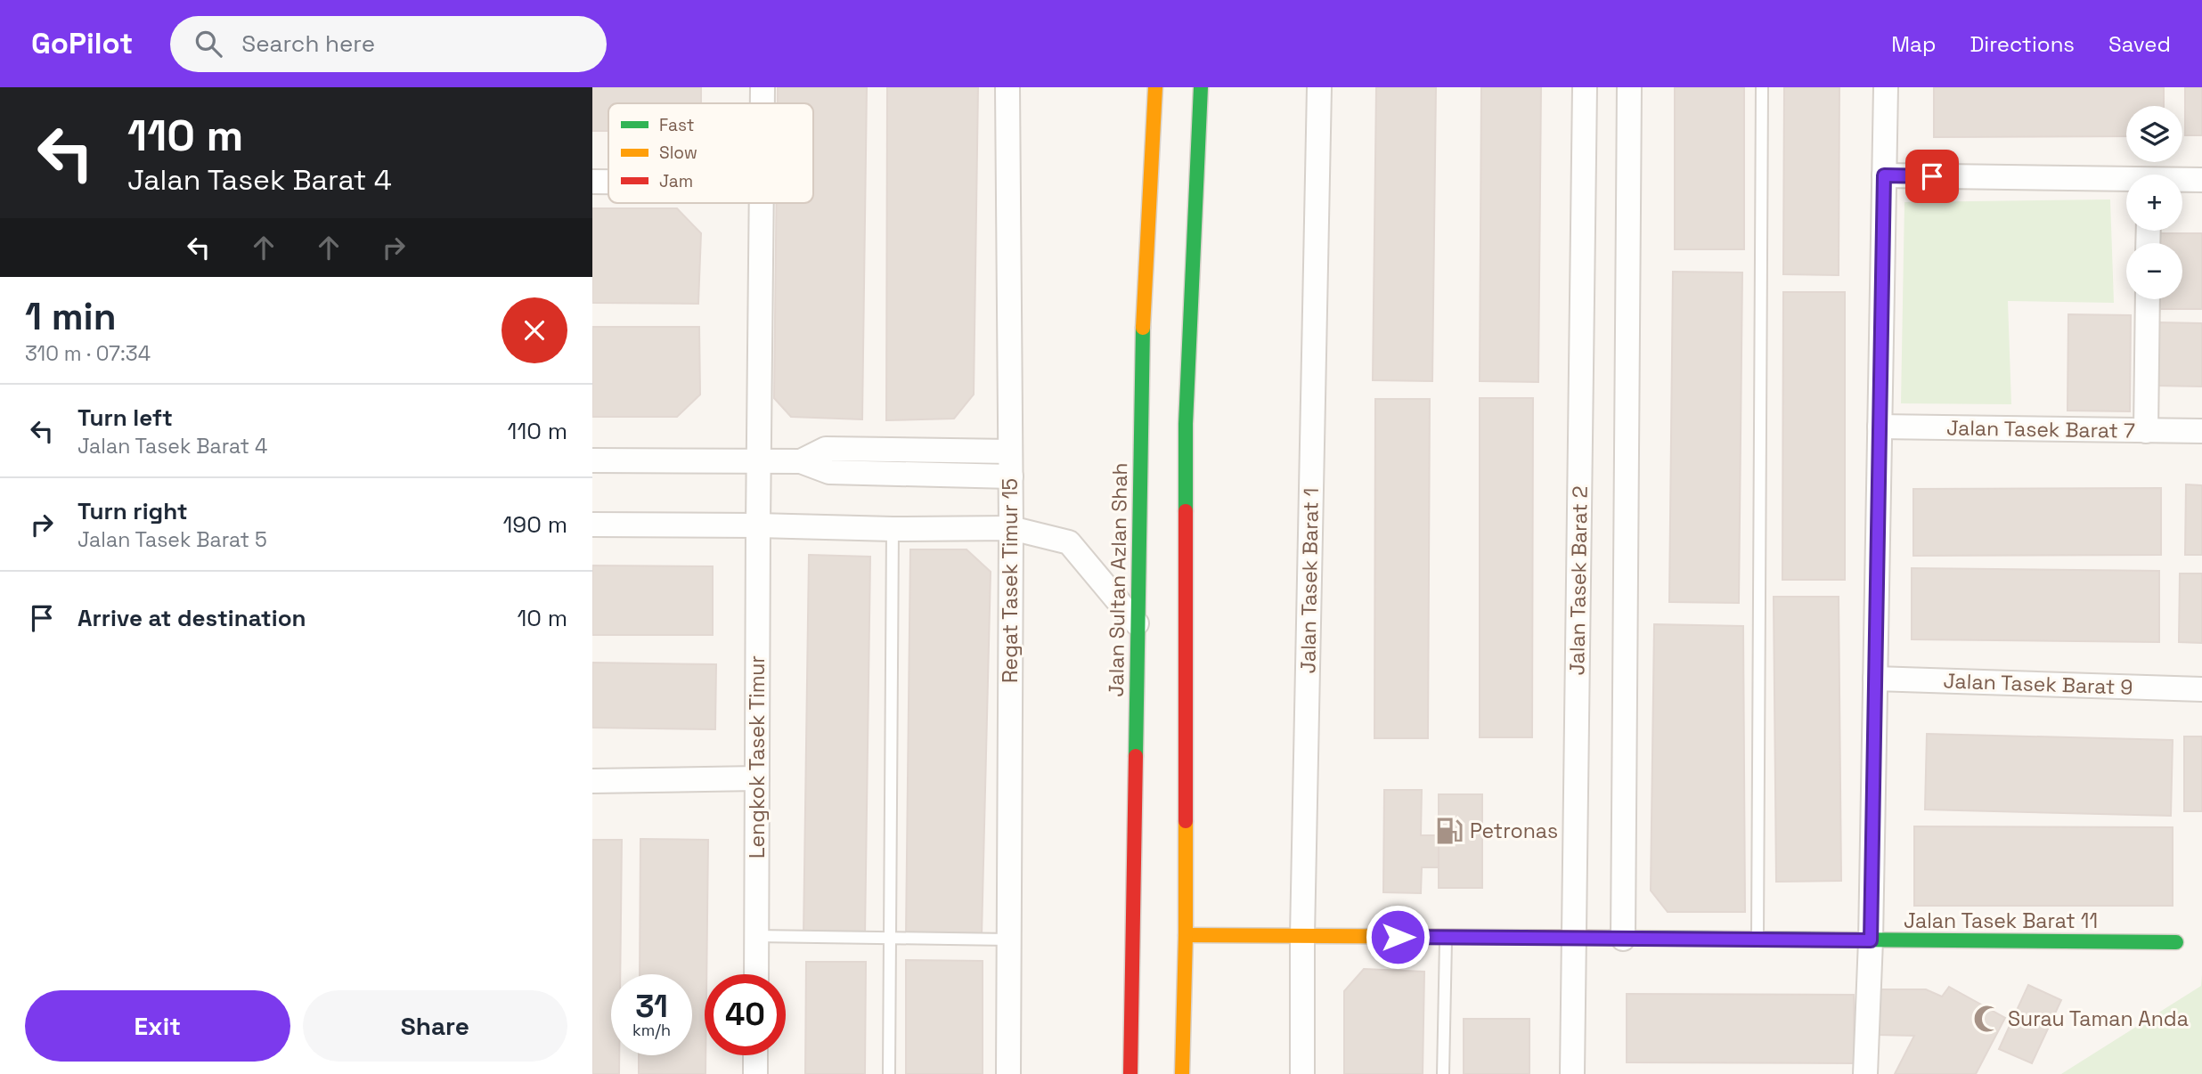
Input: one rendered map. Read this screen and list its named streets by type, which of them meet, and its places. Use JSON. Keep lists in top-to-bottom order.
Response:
{
  "streets": {
    "main road": ["Jalan Sultan Azlan Shah", "Jalan Tasek Barat 11"],
    "street": [
      "Jalan Tasek Barat 7",
      "Regat Tasek Timur 15",
      "Jalan Tasek Barat 1",
      "Jalan Tasek Barat 2",
      "Jalan Tasek Barat 9",
      "Lengkok Tasek Timur"
    ]
  },
  "crossings": [
    ["Jalan Tasek Barat 1", "Jalan Tasek Barat 11"],
    ["Jalan Tasek Barat 2", "Jalan Tasek Barat 11"]
  ],
  "places": {
    "fuel station": ["Petronas"],
    "mosque": ["Surau Taman Anda"]
  },
  "legend": ["Fast", "Slow", "Jam"],
  "page": {
    "header": "GoPilot",
    "search": "Search here",
    "nav": ["Map", "Directions", "Saved"],
    "turn": ["110 m", "Jalan Tasek Barat 4"],
    "map_buttons": ["+", "−"],
    "heading": ["1 min", "310 m · 07:34"],
    "list": [
      {
        "name": "Turn left",
        "note": "Jalan Tasek Barat 4",
        "value": "110 m"
      },
      {
        "name": "Turn right",
        "note": "Jalan Tasek Barat 5",
        "value": "190 m"
      },
      {
        "name": "Arrive at destination",
        "value": "10 m"
      }
    ],
    "speed": "31 km/h",
    "limit": "40",
    "buttons": ["Exit", "Share"]
  }
}
